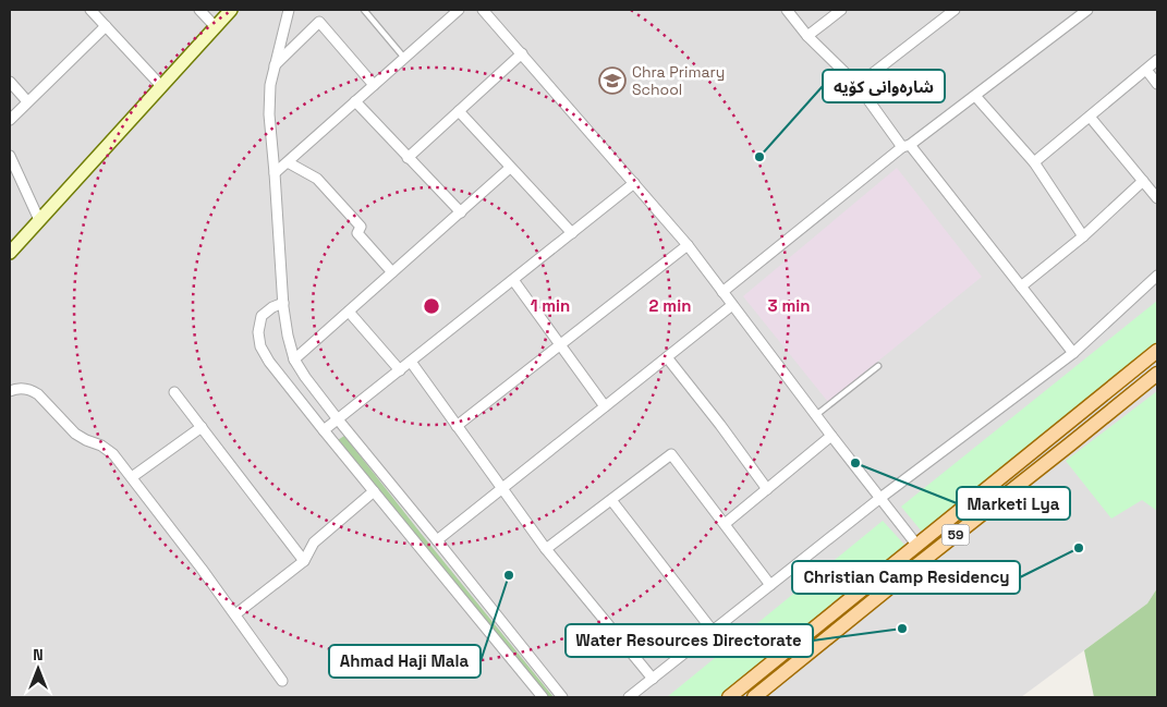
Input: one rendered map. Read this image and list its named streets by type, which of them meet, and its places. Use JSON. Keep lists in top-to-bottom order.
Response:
{
  "streets": {
    "main road": ["59"]
  },
  "places": {
    "school or university": ["Chra Primary School"],
    "other": [
      "شارەوانی کۆیە",
      "Marketi Lya",
      "Christian Camp Residency",
      "Ahmad Haji Mala",
      "Water Resources Directorate"
    ]
  },
  "north": "top",
  "rings": ["1 min", "2 min", "3 min"]
}
